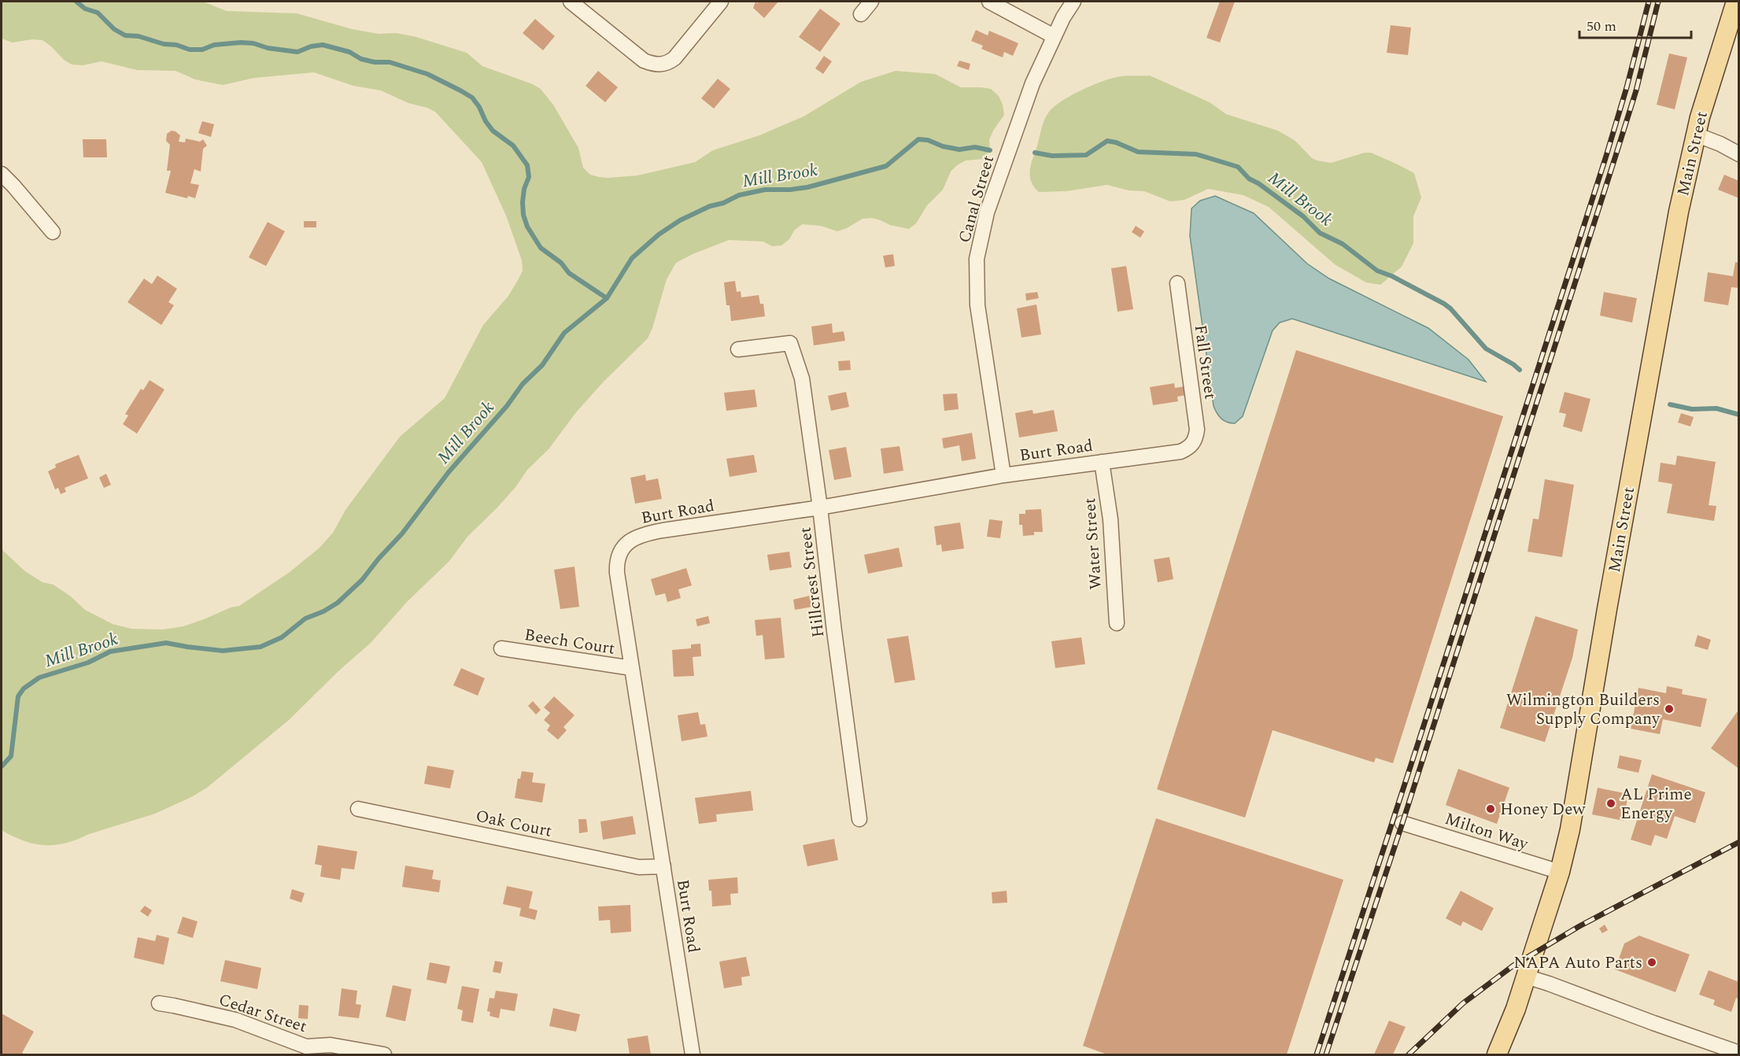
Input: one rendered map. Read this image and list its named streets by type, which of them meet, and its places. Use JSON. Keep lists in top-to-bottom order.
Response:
{
  "streets": {
    "main road": ["Main Street"],
    "street": [
      "Canal Street",
      "Fall Street",
      "Burt Road",
      "Water Street",
      "Hillcrest Street",
      "Beech Court",
      "Oak Court",
      "Milton Way",
      "Cedar Street"
    ]
  },
  "crossings": [
    ["Main Street", "Milton Way"],
    ["Canal Street", "Burt Road"],
    ["Fall Street", "Burt Road"],
    ["Burt Road", "Water Street"],
    ["Burt Road", "Hillcrest Street"],
    ["Burt Road", "Beech Court"],
    ["Burt Road", "Oak Court"]
  ],
  "water": ["Mill Brook"],
  "places": [
    "Wilmington Builders Supply Company",
    "AL Prime Energy",
    "Honey Dew",
    "NAPA Auto Parts"
  ],
  "scale_bar": "50 m"
}
